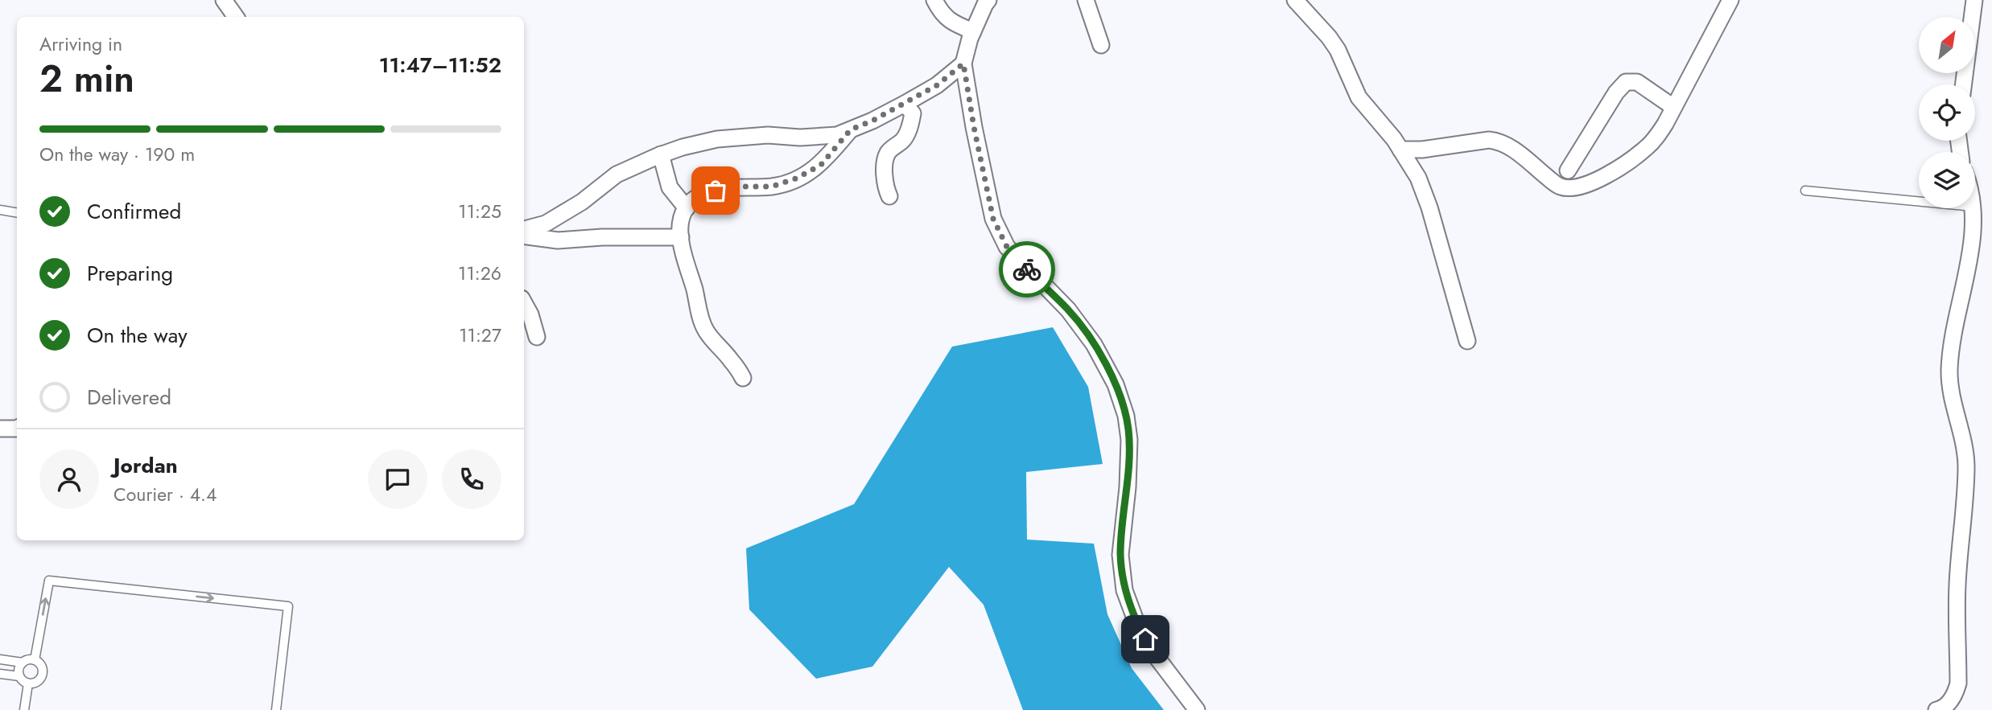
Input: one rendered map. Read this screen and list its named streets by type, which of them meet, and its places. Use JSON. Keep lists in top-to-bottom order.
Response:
{
  "north": "top right",
  "page": {
    "heading": ["2 min", "Arriving in", "11:47–11:52"],
    "panel": ["Jordan", "Courier · 4.4"],
    "bar": "On the way · 190 m",
    "list": [
      ["Confirmed", "11:25"],
      ["Preparing", "11:26"],
      ["On the way", "11:27"],
      "Delivered"
    ]
  }
}
